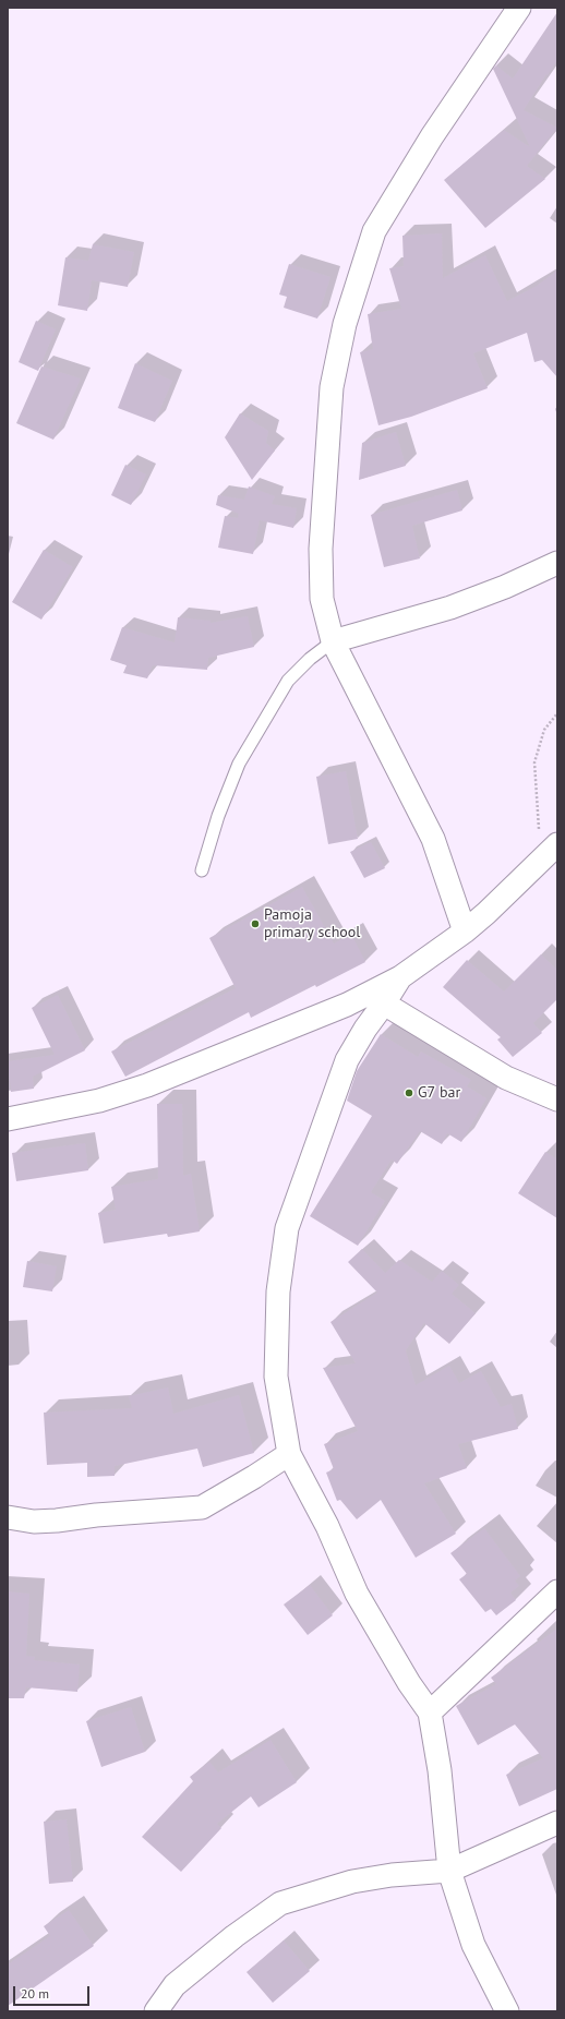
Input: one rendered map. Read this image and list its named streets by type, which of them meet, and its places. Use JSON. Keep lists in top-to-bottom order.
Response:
{
  "places": ["Pamoja primary school", "G7 bar"],
  "scale_bar": "20 m"
}
